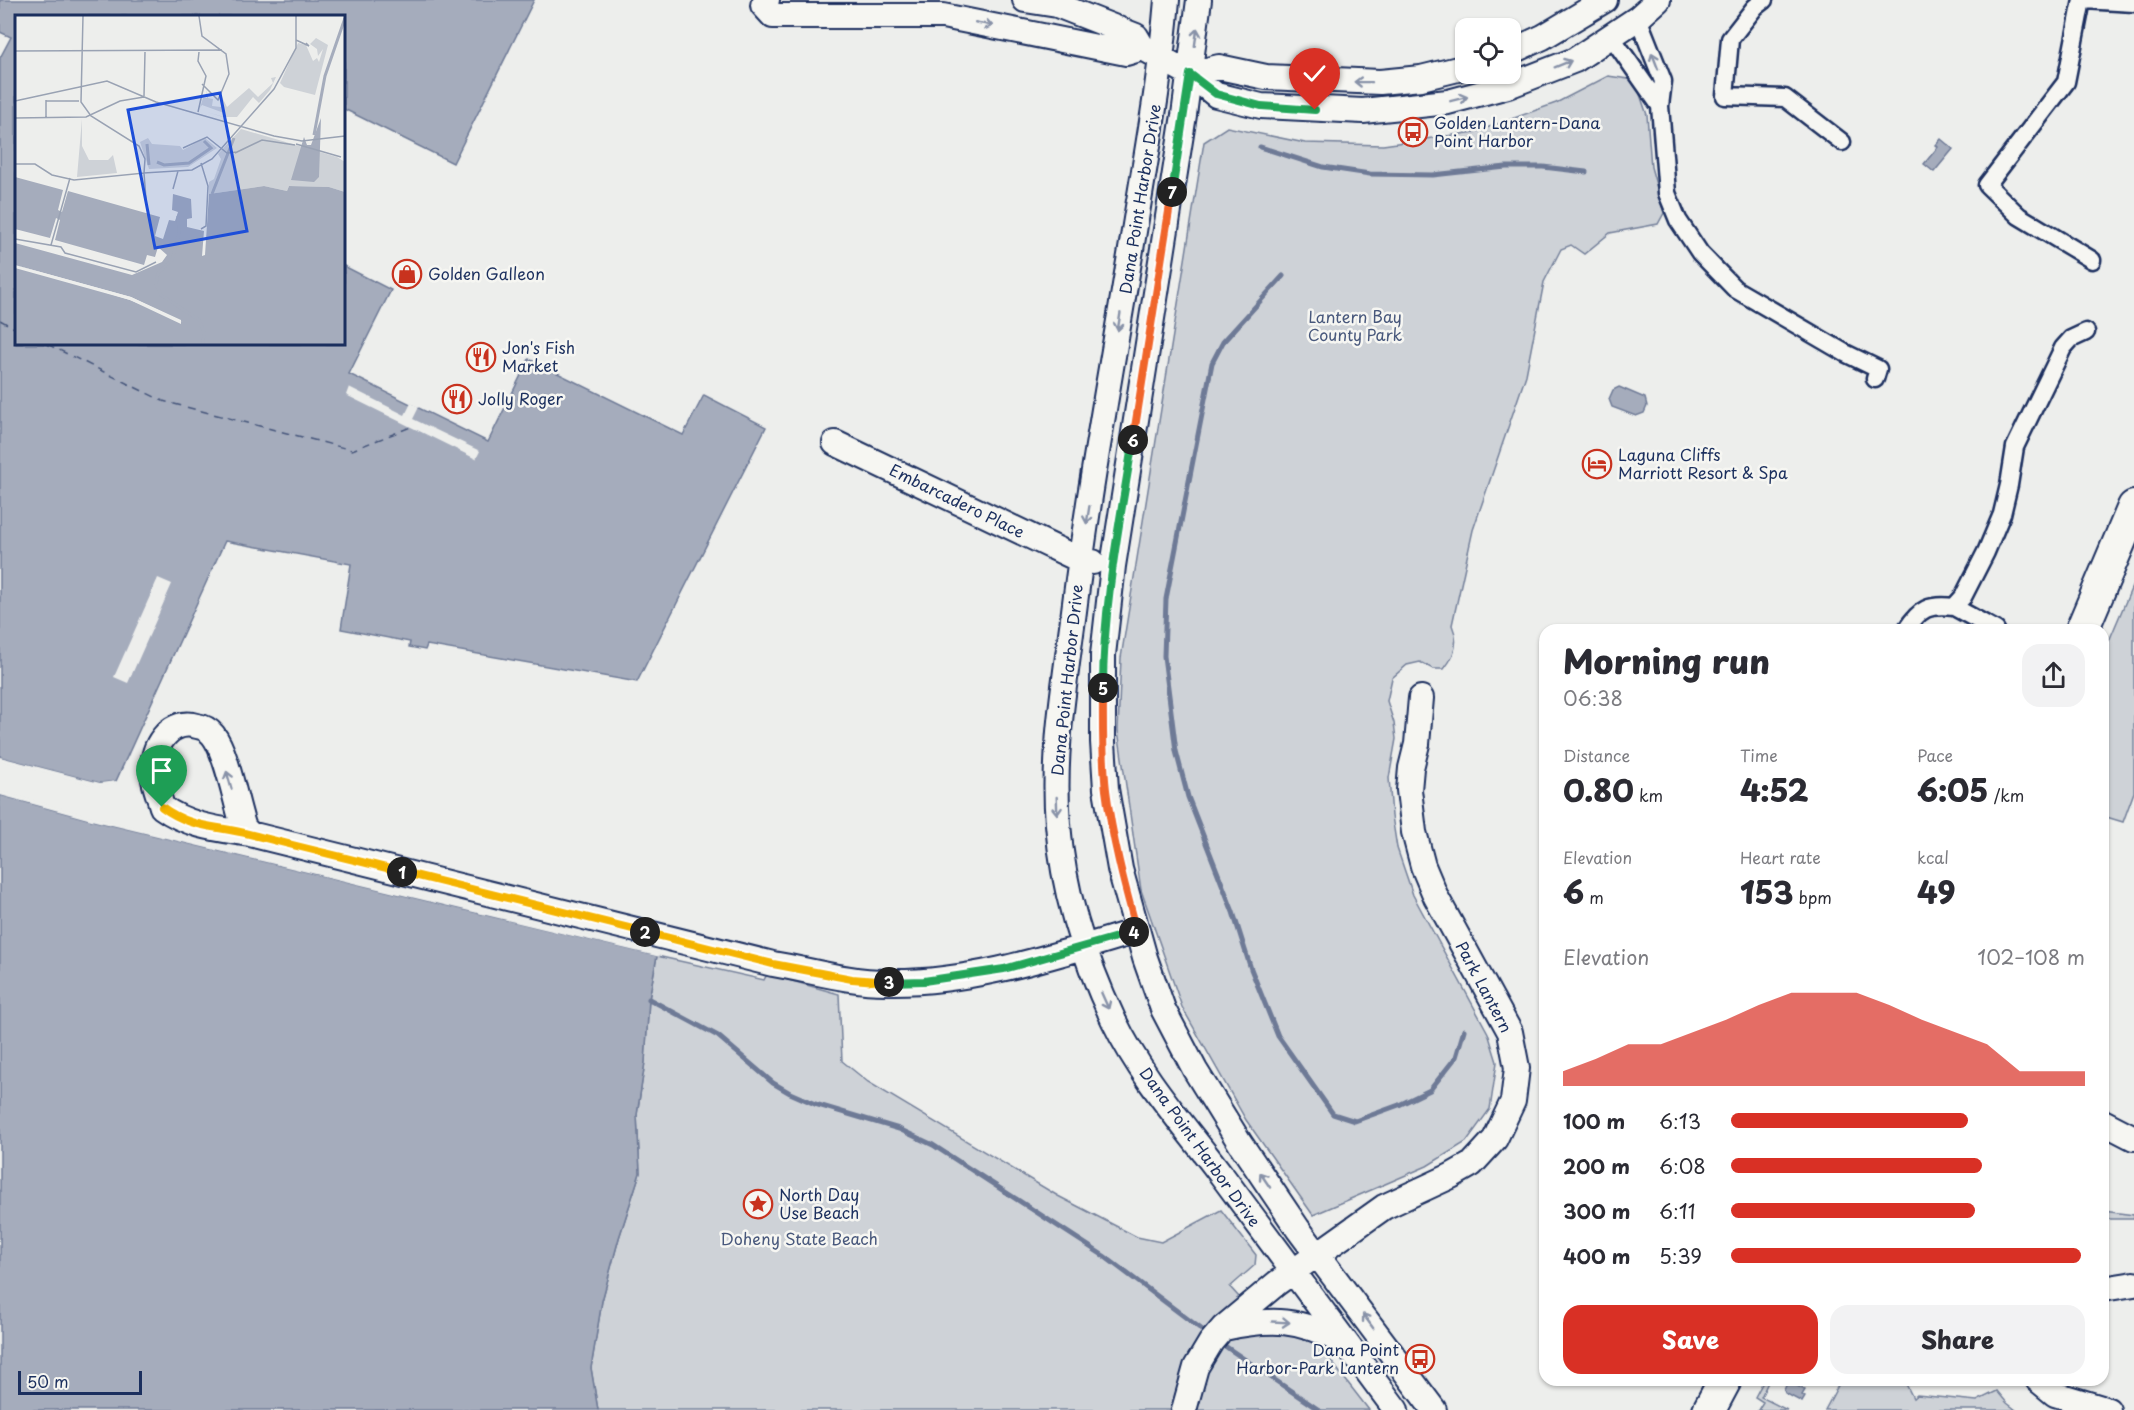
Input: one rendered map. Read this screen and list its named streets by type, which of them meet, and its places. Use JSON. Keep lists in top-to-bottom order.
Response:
{
  "streets": {
    "main road": ["Dana Point Harbor Drive", "Embarcadero Place", "Park Lantern"]
  },
  "crossings": [
    ["Dana Point Harbor Drive", "Embarcadero Place"],
    ["Dana Point Harbor Drive", "Park Lantern"]
  ],
  "parks": ["Lantern Bay County Park", "Doheny State Beach"],
  "places": {
    "bus stop": ["Golden Lantern-Dana Point Harbor", "Dana Point Harbor-Park Lantern"],
    "shop": ["Golden Galleon"],
    "restaurant": ["Jon's Fish Market", "Jolly Roger"],
    "hotel": ["Laguna Cliffs Marriott Resort & Spa"],
    "place": ["North Day Use Beach"]
  },
  "scale_bar": "50 m",
  "page": {
    "pins": [
      "7",
      "6",
      "5",
      "1",
      "2",
      "4",
      "3"
    ],
    "heading": ["Morning run", "06:38"],
    "stats": [
      ["Distance", "0.80 km"],
      ["Time", "4:52"],
      ["Pace", "6:05 /km"],
      ["Elevation", "6 m"],
      ["Heart rate", "153 bpm"],
      ["kcal", "49"]
    ],
    "chart": ["Elevation", "102–108 m"],
    "list": [
      {
        "name": "100 m",
        "note": "6:13"
      },
      {
        "name": "200 m",
        "note": "6:08"
      },
      {
        "name": "300 m",
        "note": "6:11"
      },
      {
        "name": "400 m",
        "note": "5:39"
      }
    ],
    "buttons": ["Save", "Share"],
    "scale": "50 m"
  }
}
